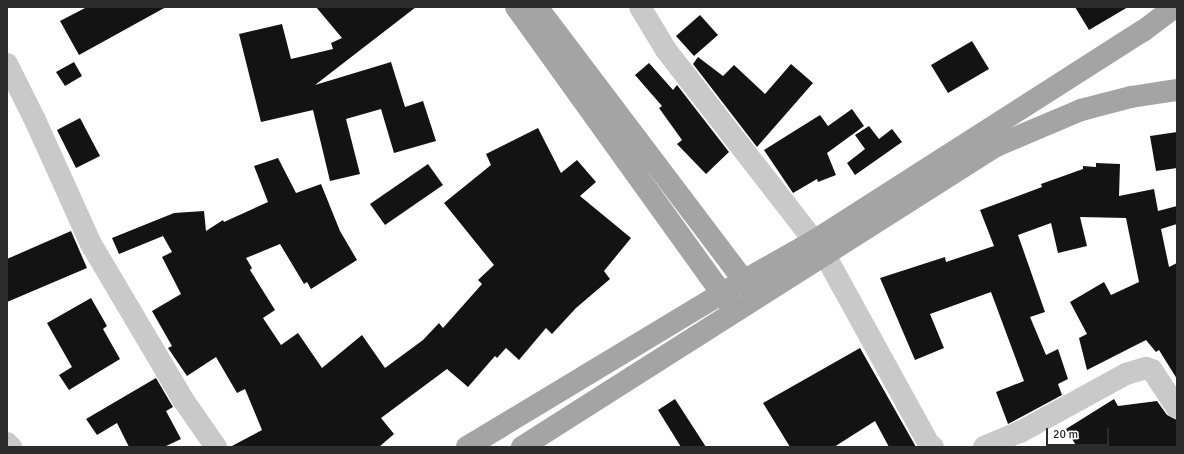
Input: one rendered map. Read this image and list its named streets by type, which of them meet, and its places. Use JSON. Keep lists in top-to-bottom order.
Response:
{
  "scale_bar": "20 m"
}
